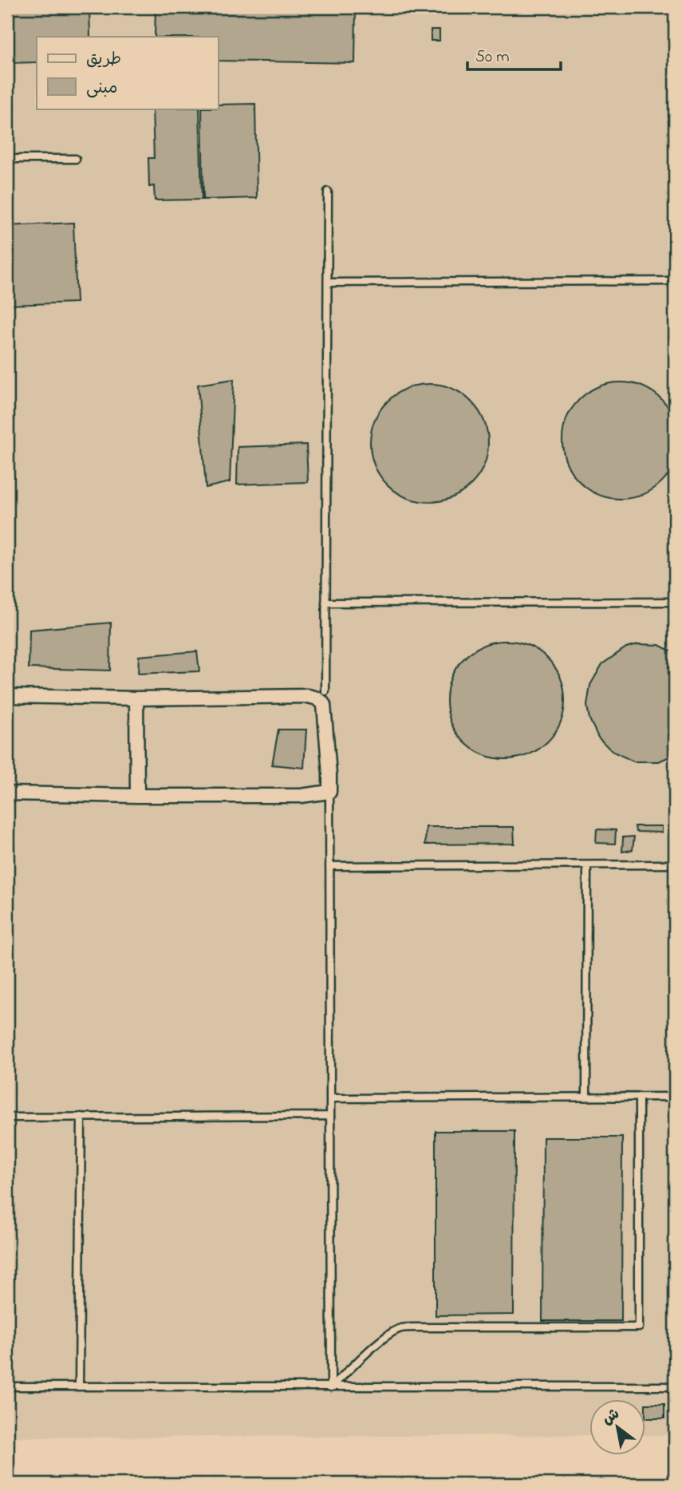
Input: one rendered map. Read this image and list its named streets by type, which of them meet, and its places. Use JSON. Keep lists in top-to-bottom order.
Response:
{
  "legend": ["طريق", "مبنى"],
  "scale_bar": "50 m",
  "north": "top left"
}
